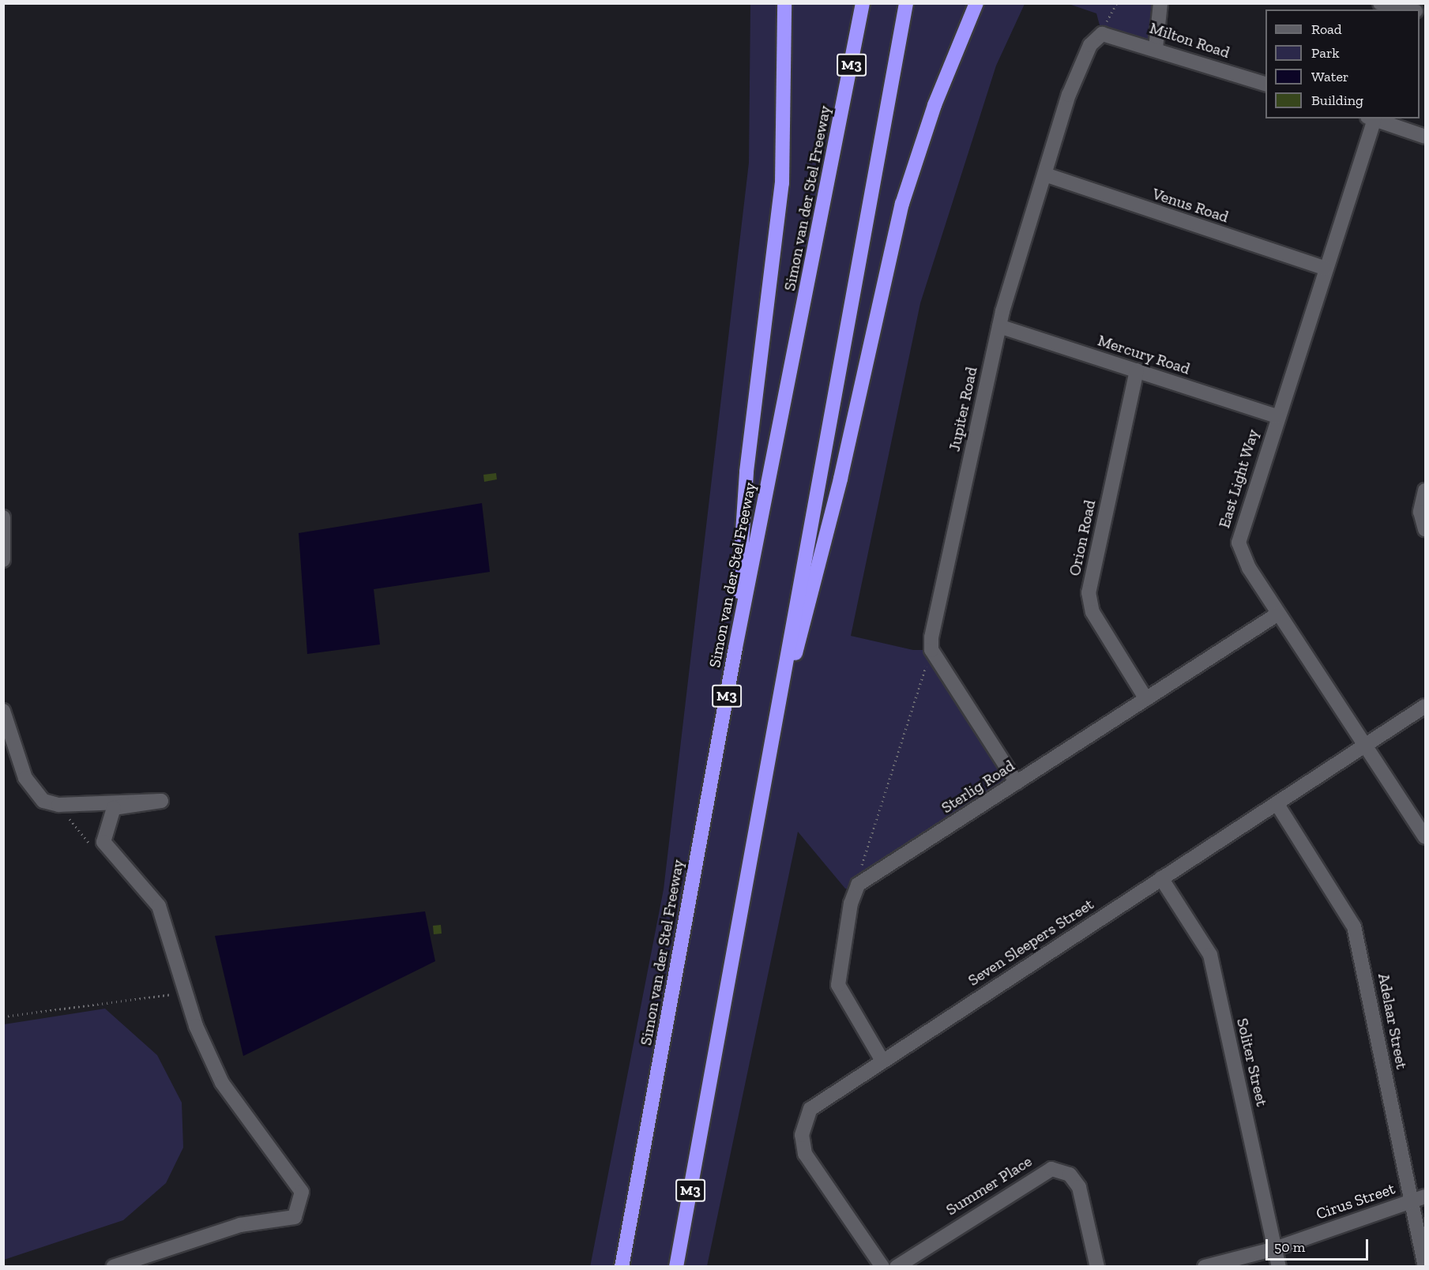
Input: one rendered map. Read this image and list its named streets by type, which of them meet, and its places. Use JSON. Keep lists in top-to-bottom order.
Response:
{
  "streets": {
    "highway": ["M3", "Simon van der Stel Freeway"],
    "street": [
      "Milton Road",
      "Venus Road",
      "Mercury Road",
      "Jupiter Road",
      "East Light Way",
      "Orion Road",
      "Sterlig Road",
      "Seven Sleepers Street",
      "Adelaar Street",
      "Soliter Street",
      "Summer Place",
      "Cirus Street"
    ]
  },
  "crossings": [
    ["Milton Road", "Jupiter Road"],
    ["Venus Road", "Jupiter Road"],
    ["Venus Road", "East Light Way"],
    ["Mercury Road", "Jupiter Road"],
    ["Mercury Road", "East Light Way"],
    ["Mercury Road", "Orion Road"],
    ["East Light Way", "Sterlig Road"],
    ["East Light Way", "Seven Sleepers Street"],
    ["Orion Road", "Sterlig Road"],
    ["Seven Sleepers Street", "Adelaar Street"],
    ["Seven Sleepers Street", "Soliter Street"],
    ["Adelaar Street", "Cirus Street"],
    ["Soliter Street", "Cirus Street"]
  ],
  "legend": [
    "Road",
    "Park",
    "Water",
    "Building"
  ],
  "scale_bar": "50 m"
}
